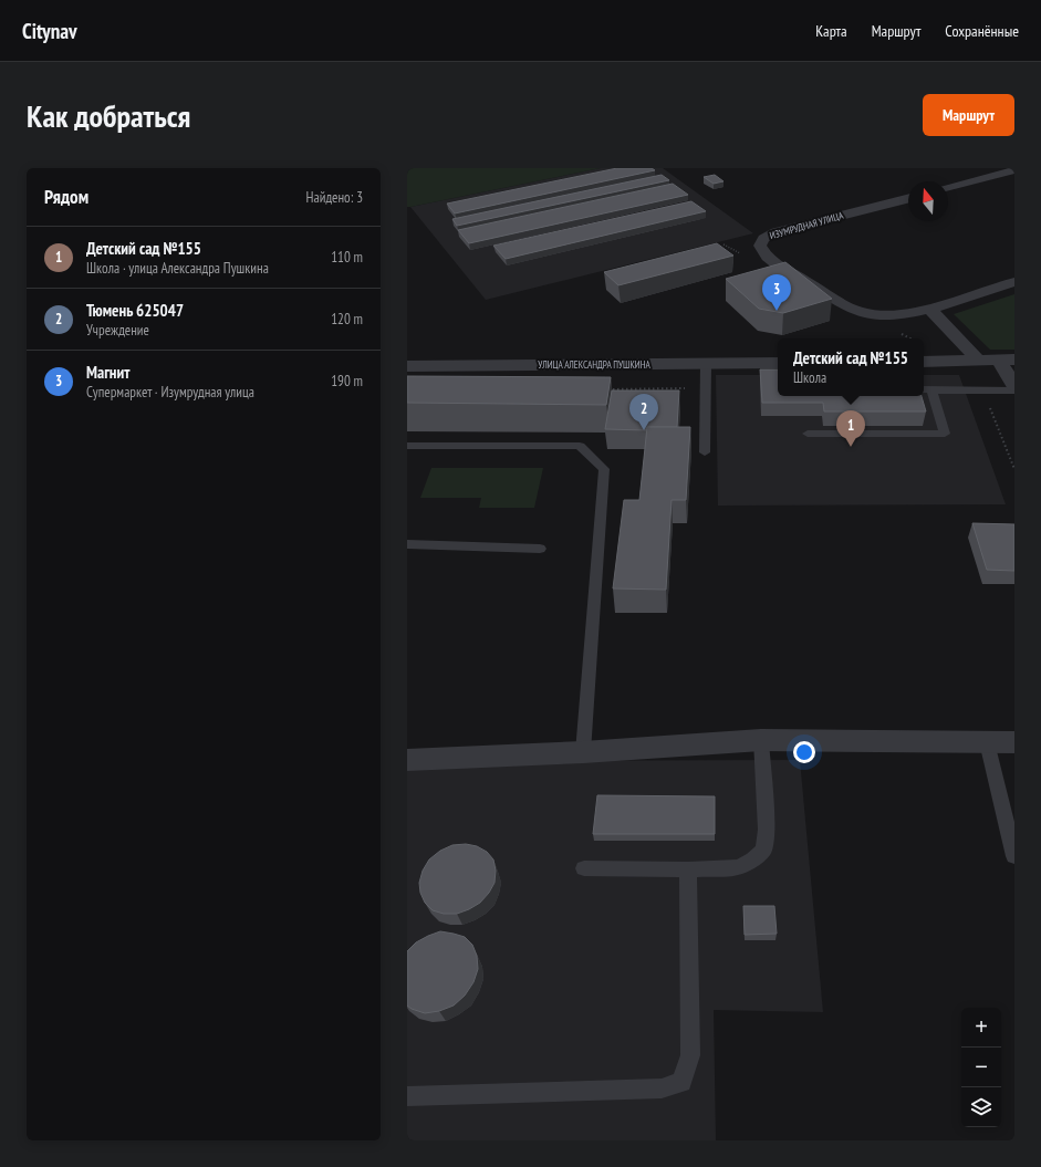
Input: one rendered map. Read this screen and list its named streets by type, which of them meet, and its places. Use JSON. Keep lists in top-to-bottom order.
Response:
{
  "streets": {
    "street": ["ИЗУМРУДНАЯ УЛИЦА", "УЛИЦА АЛЕКСАНДРА ПУШКИНА"]
  },
  "north": "top",
  "page": {
    "header": "Citynav",
    "nav": ["Карта", "Маршрут", "Сохранённые"],
    "buttons": "Маршрут",
    "title": "Как добраться",
    "heading": ["Рядом", "Найдено: 3"],
    "list": [
      {
        "mark": "1",
        "name": "Детский сад №155",
        "note": "Школа · улица Александра Пушкина",
        "value": "110 m"
      },
      {
        "mark": "2",
        "name": "Тюмень 625047",
        "note": "Учреждение",
        "value": "120 m"
      },
      {
        "mark": "3",
        "name": "Магнит",
        "note": "Супермаркет · Изумрудная улица",
        "value": "190 m"
      }
    ],
    "pins": ["3", "2", "1"],
    "popup": ["Детский сад №155", "Школа"],
    "map_buttons": ["+", "−"]
  }
}
